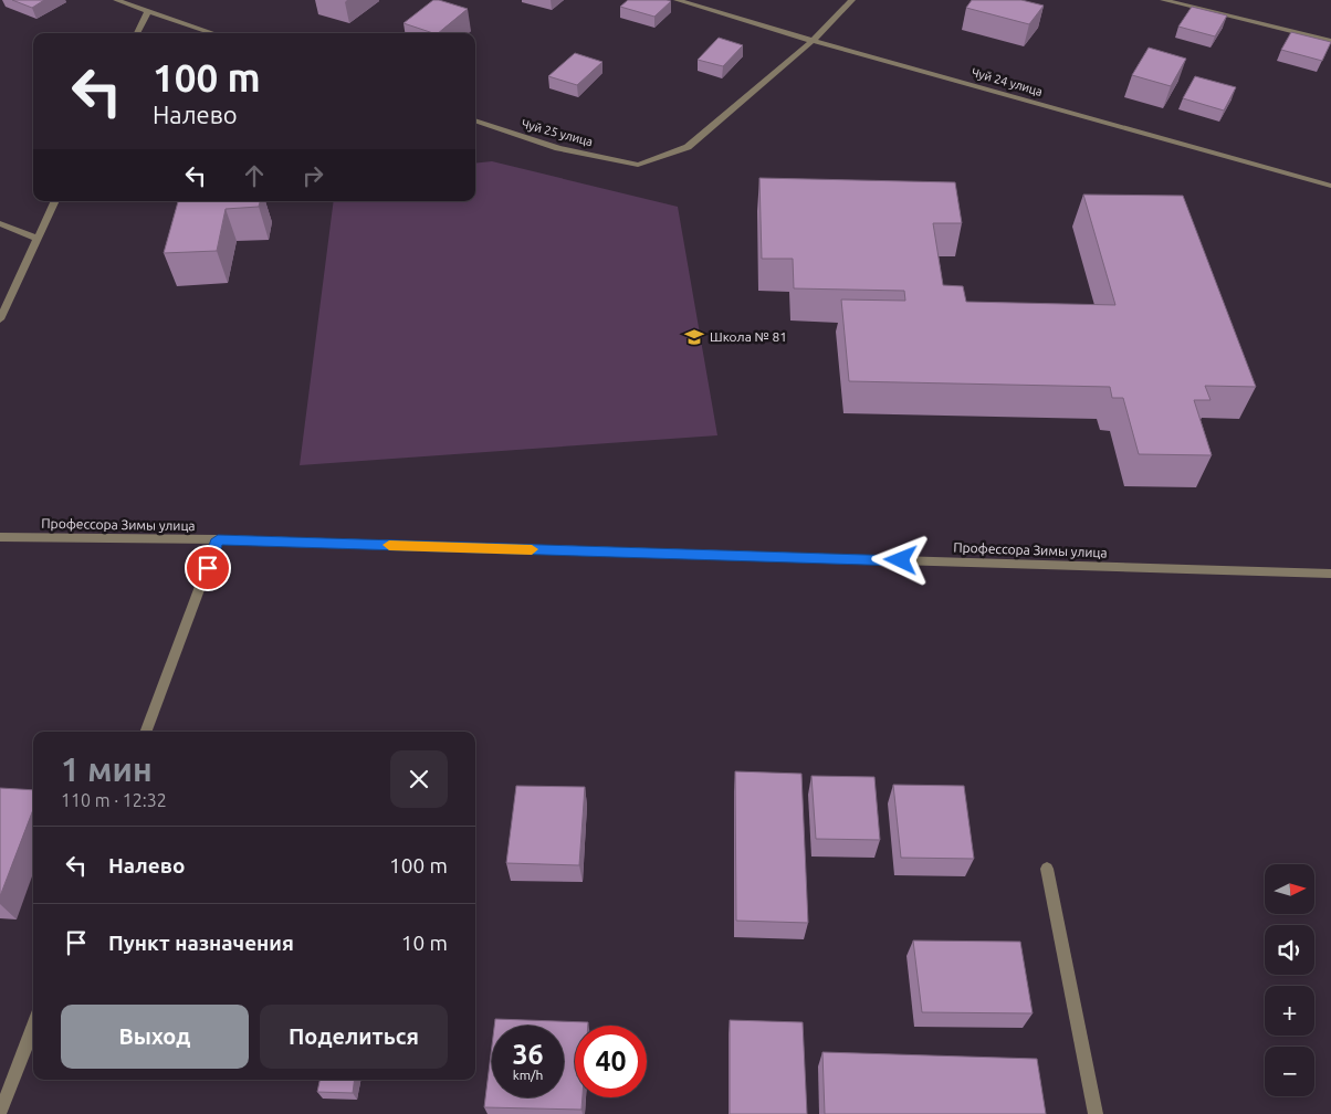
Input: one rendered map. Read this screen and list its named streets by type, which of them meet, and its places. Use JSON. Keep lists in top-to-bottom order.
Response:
{
  "streets": {
    "street": ["Чуй 24 улица", "Чуй 25 улица", "Профессора Зимы улица"]
  },
  "crossings": [
    ["Чуй 24 улица", "Чуй 25 улица"]
  ],
  "places": {
    "school or university": ["Школа № 81"]
  },
  "north": "right",
  "page": {
    "turn": ["100 m", "Налево"],
    "heading": ["1 мин", "110 m · 12:32"],
    "list": [
      {
        "name": "Налево",
        "value": "100 m"
      },
      {
        "name": "Пункт назначения",
        "value": "10 m"
      }
    ],
    "map_buttons": ["+", "−"],
    "buttons": ["Выход", "Поделиться"],
    "speed": "36 km/h",
    "limit": "40"
  }
}
